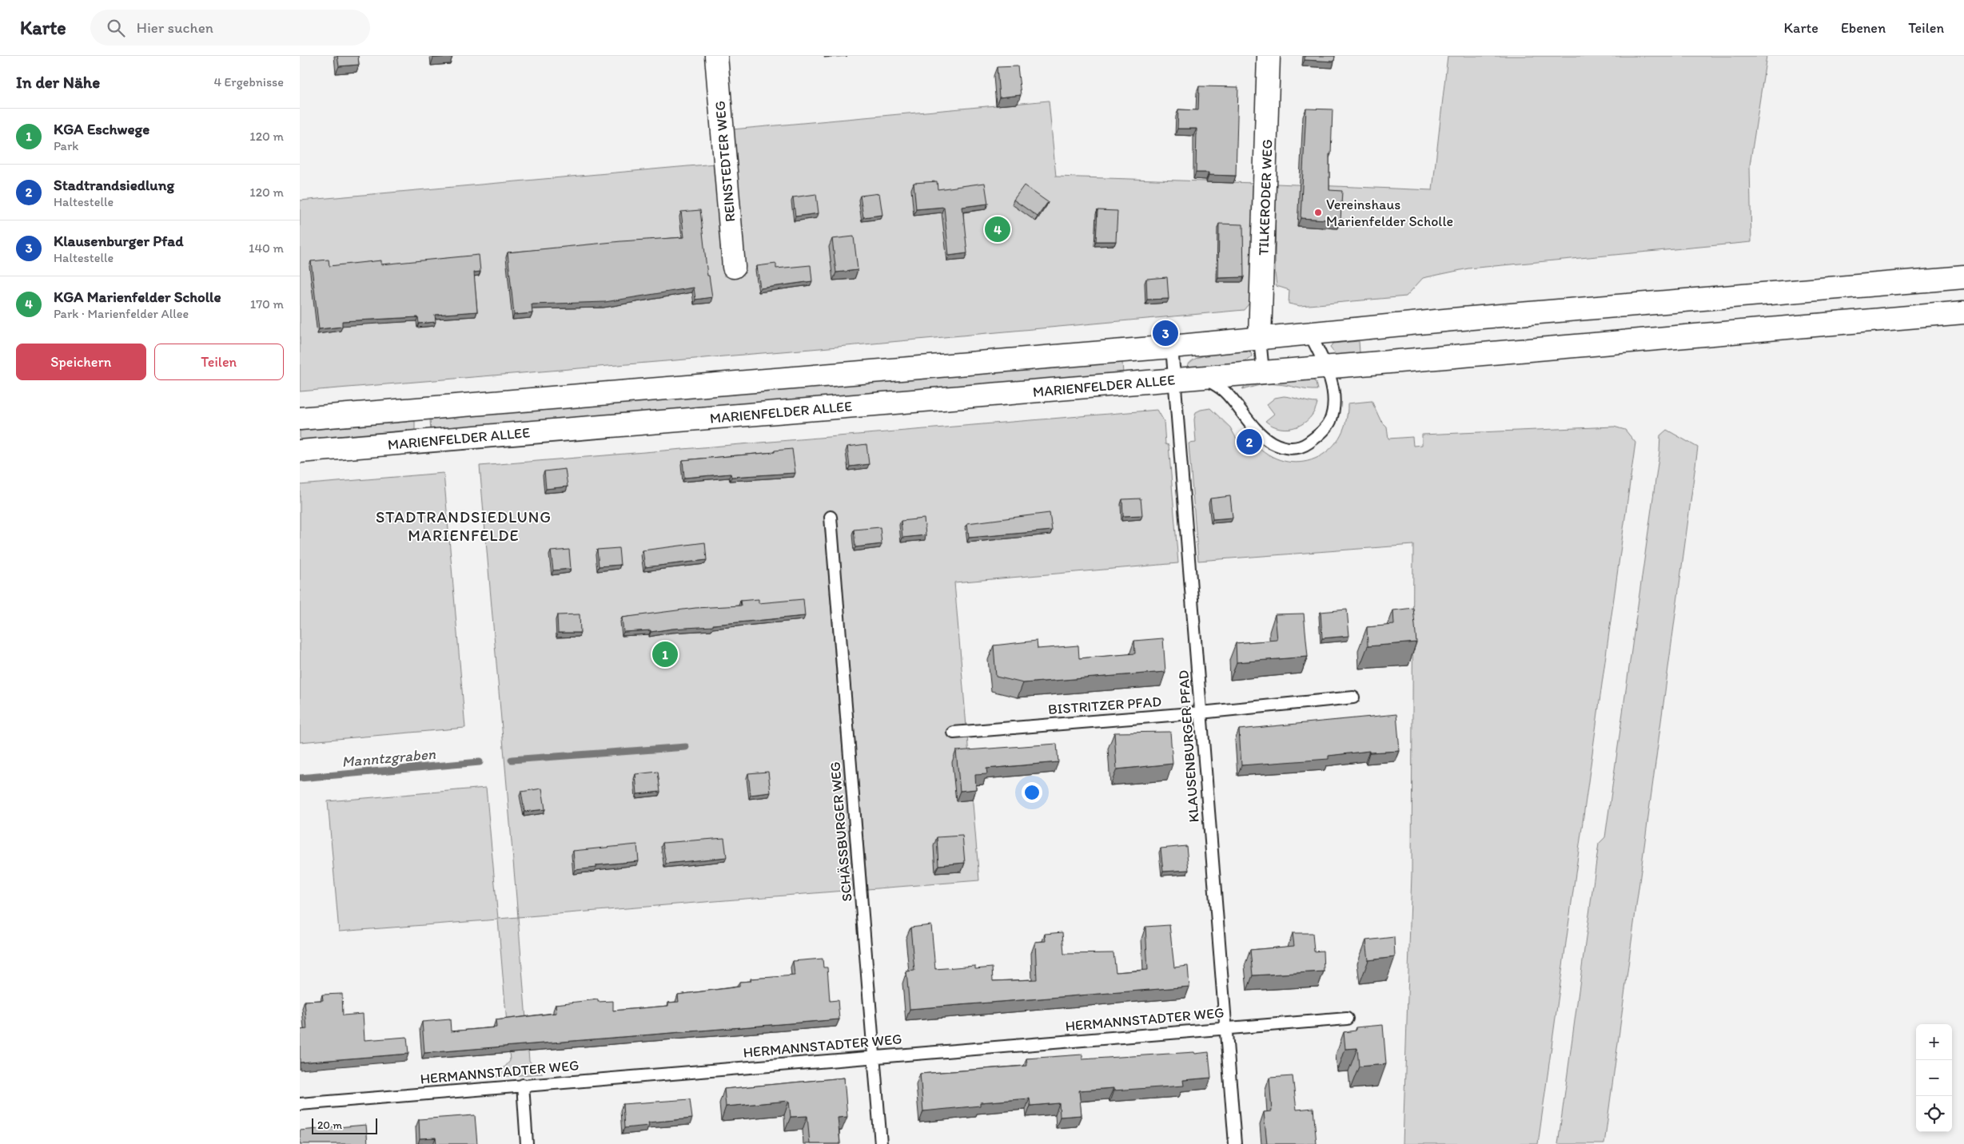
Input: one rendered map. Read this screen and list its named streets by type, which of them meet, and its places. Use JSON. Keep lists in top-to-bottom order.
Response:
{
  "streets": {
    "main road": ["REINSTEDTER WEG", "TILKERODER WEG", "MARIENFELDER ALLEE"],
    "lane": [
      "BISTRITZER PFAD",
      "KLAUSENBURGER PFAD",
      "SCHÄSSBURGER WEG",
      "HERMANNSTADTER WEG"
    ]
  },
  "crossings": [
    ["MARIENFELDER ALLEE", "KLAUSENBURGER PFAD"],
    ["BISTRITZER PFAD", "KLAUSENBURGER PFAD"],
    ["KLAUSENBURGER PFAD", "HERMANNSTADTER WEG"],
    ["SCHÄSSBURGER WEG", "HERMANNSTADTER WEG"]
  ],
  "districts": ["STADTRANDSIEDLUNG MARIENFELDE"],
  "water": ["Manntzgraben"],
  "places": ["Vereinshaus Marienfelder Scholle"],
  "scale_bar": "20 m",
  "page": {
    "header": "Karte",
    "search": "Hier suchen",
    "nav": ["Karte", "Ebenen", "Teilen"],
    "heading": ["In der Nähe", "4 Ergebnisse"],
    "list": [
      {
        "mark": "1",
        "name": "KGA Eschwege",
        "note": "Park",
        "value": "120 m"
      },
      {
        "mark": "2",
        "name": "Stadtrandsiedlung",
        "note": "Haltestelle",
        "value": "120 m"
      },
      {
        "mark": "3",
        "name": "Klausenburger Pfad",
        "note": "Haltestelle",
        "value": "140 m"
      },
      {
        "mark": "4",
        "name": "KGA Marienfelder Scholle",
        "note": "Park · Marienfelder Allee",
        "value": "170 m"
      }
    ],
    "pins": [
      "4",
      "3",
      "2",
      "1"
    ],
    "buttons": ["Speichern", "Teilen"],
    "map_buttons": ["+", "−"],
    "scale": "20 m"
  }
}
